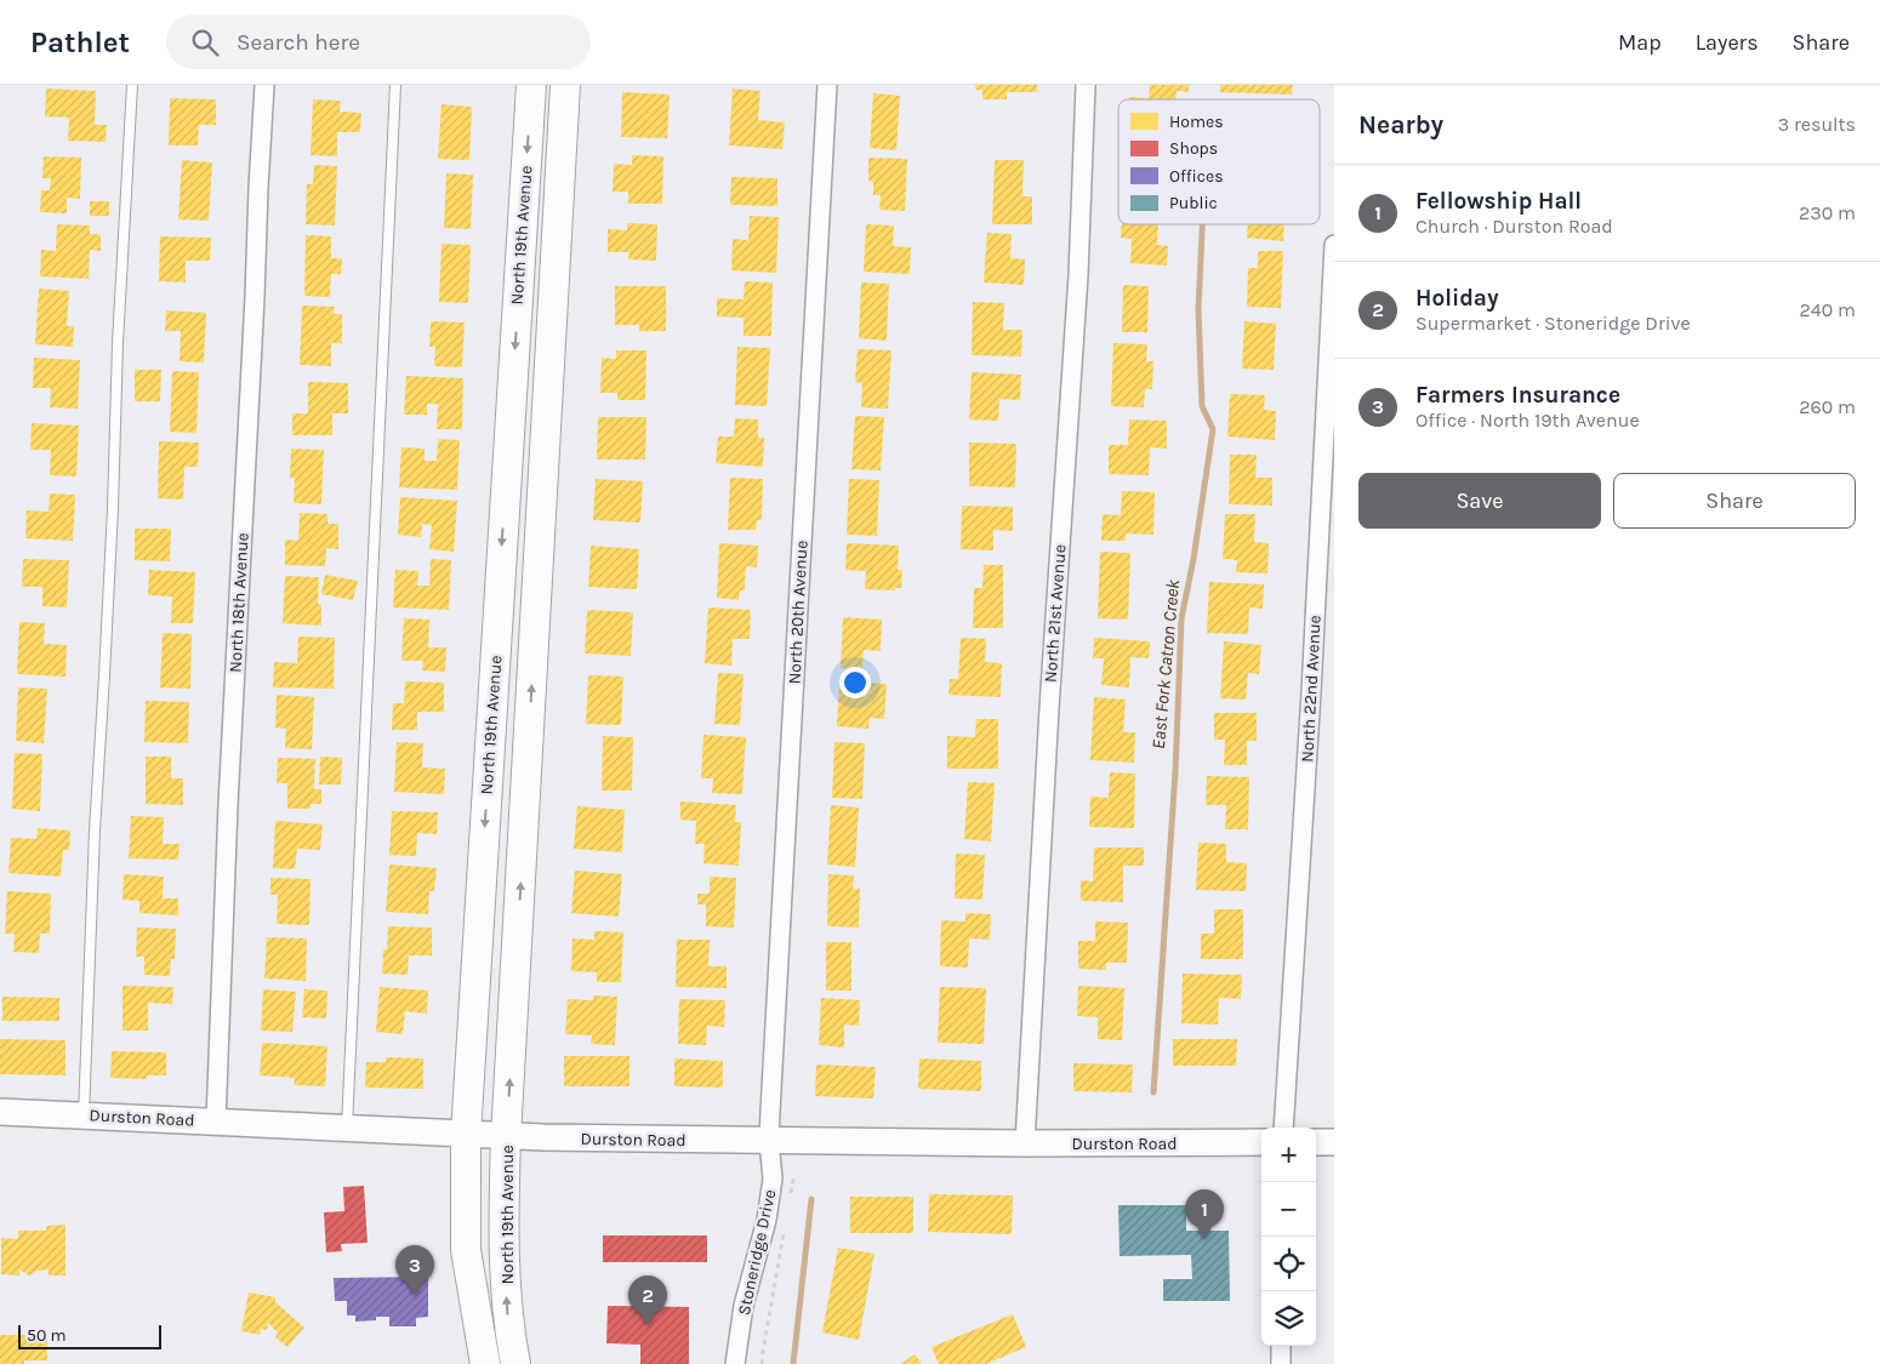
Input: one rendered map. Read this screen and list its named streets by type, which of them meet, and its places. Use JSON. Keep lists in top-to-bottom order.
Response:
{
  "streets": {
    "main road": ["North 19th Avenue", "Durston Road"],
    "street": [
      "North 18th Avenue",
      "North 20th Avenue",
      "North 21st Avenue",
      "North 22nd Avenue",
      "Stoneridge Drive"
    ]
  },
  "crossings": [
    ["North 19th Avenue", "Durston Road"],
    ["North 18th Avenue", "Durston Road"],
    ["North 20th Avenue", "Durston Road"],
    ["North 20th Avenue", "Stoneridge Drive"],
    ["North 21st Avenue", "Durston Road"],
    ["Durston Road", "Stoneridge Drive"]
  ],
  "water": ["East Fork Catron Creek"],
  "legend": [
    "Homes",
    "Shops",
    "Offices",
    "Public"
  ],
  "scale_bar": "50 m",
  "page": {
    "header": "Pathlet",
    "search": "Search here",
    "nav": ["Map", "Layers", "Share"],
    "heading": ["Nearby", "3 results"],
    "list": [
      {
        "mark": "1",
        "name": "Fellowship Hall",
        "note": "Church · Durston Road",
        "value": "230 m"
      },
      {
        "mark": "2",
        "name": "Holiday",
        "note": "Supermarket · Stoneridge Drive",
        "value": "240 m"
      },
      {
        "mark": "3",
        "name": "Farmers Insurance",
        "note": "Office · North 19th Avenue",
        "value": "260 m"
      }
    ],
    "buttons": ["Save", "Share"],
    "map_buttons": ["+", "−"],
    "pins": ["1", "3", "2"],
    "scale": "50 m"
  }
}
